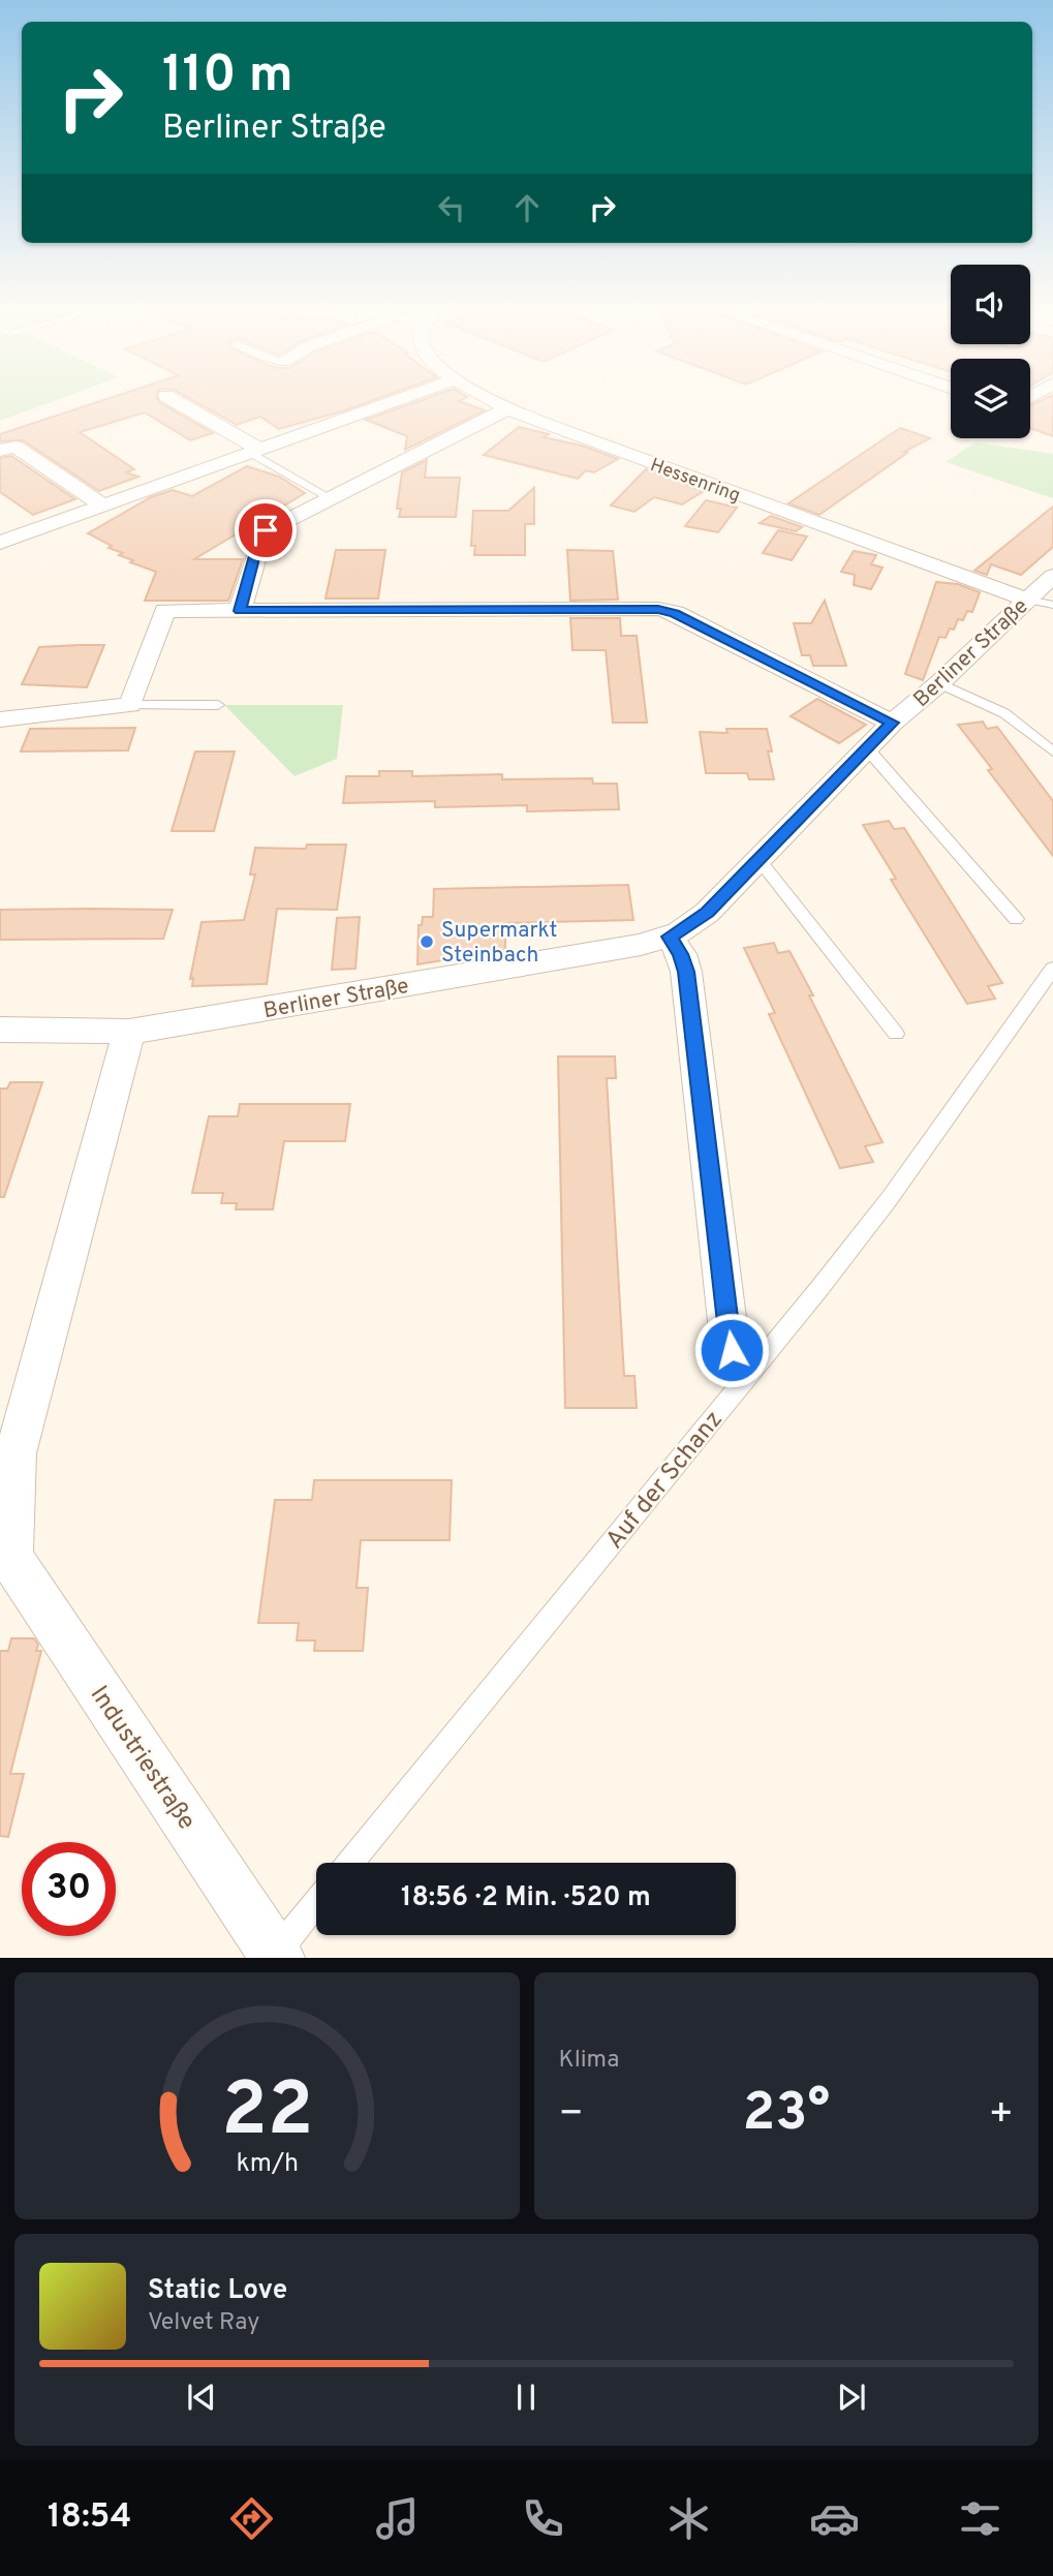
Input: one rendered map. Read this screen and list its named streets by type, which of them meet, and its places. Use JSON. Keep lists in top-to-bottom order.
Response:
{
  "streets": {
    "street": ["Hessenring", "Berliner Straße", "Industriestraße"],
    "lane": ["Auf der Schanz"]
  },
  "crossings": [
    ["Hessenring", "Berliner Straße"]
  ],
  "places": ["Supermarkt Steinbach"],
  "page": {
    "turn": ["110 m", "Berliner Straße"],
    "limit": "30",
    "trip": "18:56 · 2 Min. · 520 m",
    "tile": "Klima",
    "heat": ["−", "23°", "+"],
    "song": ["Static Love", "Velvet Ray"],
    "tabs": "18:54",
    "gauge": ["22", "km/h"]
  }
}
